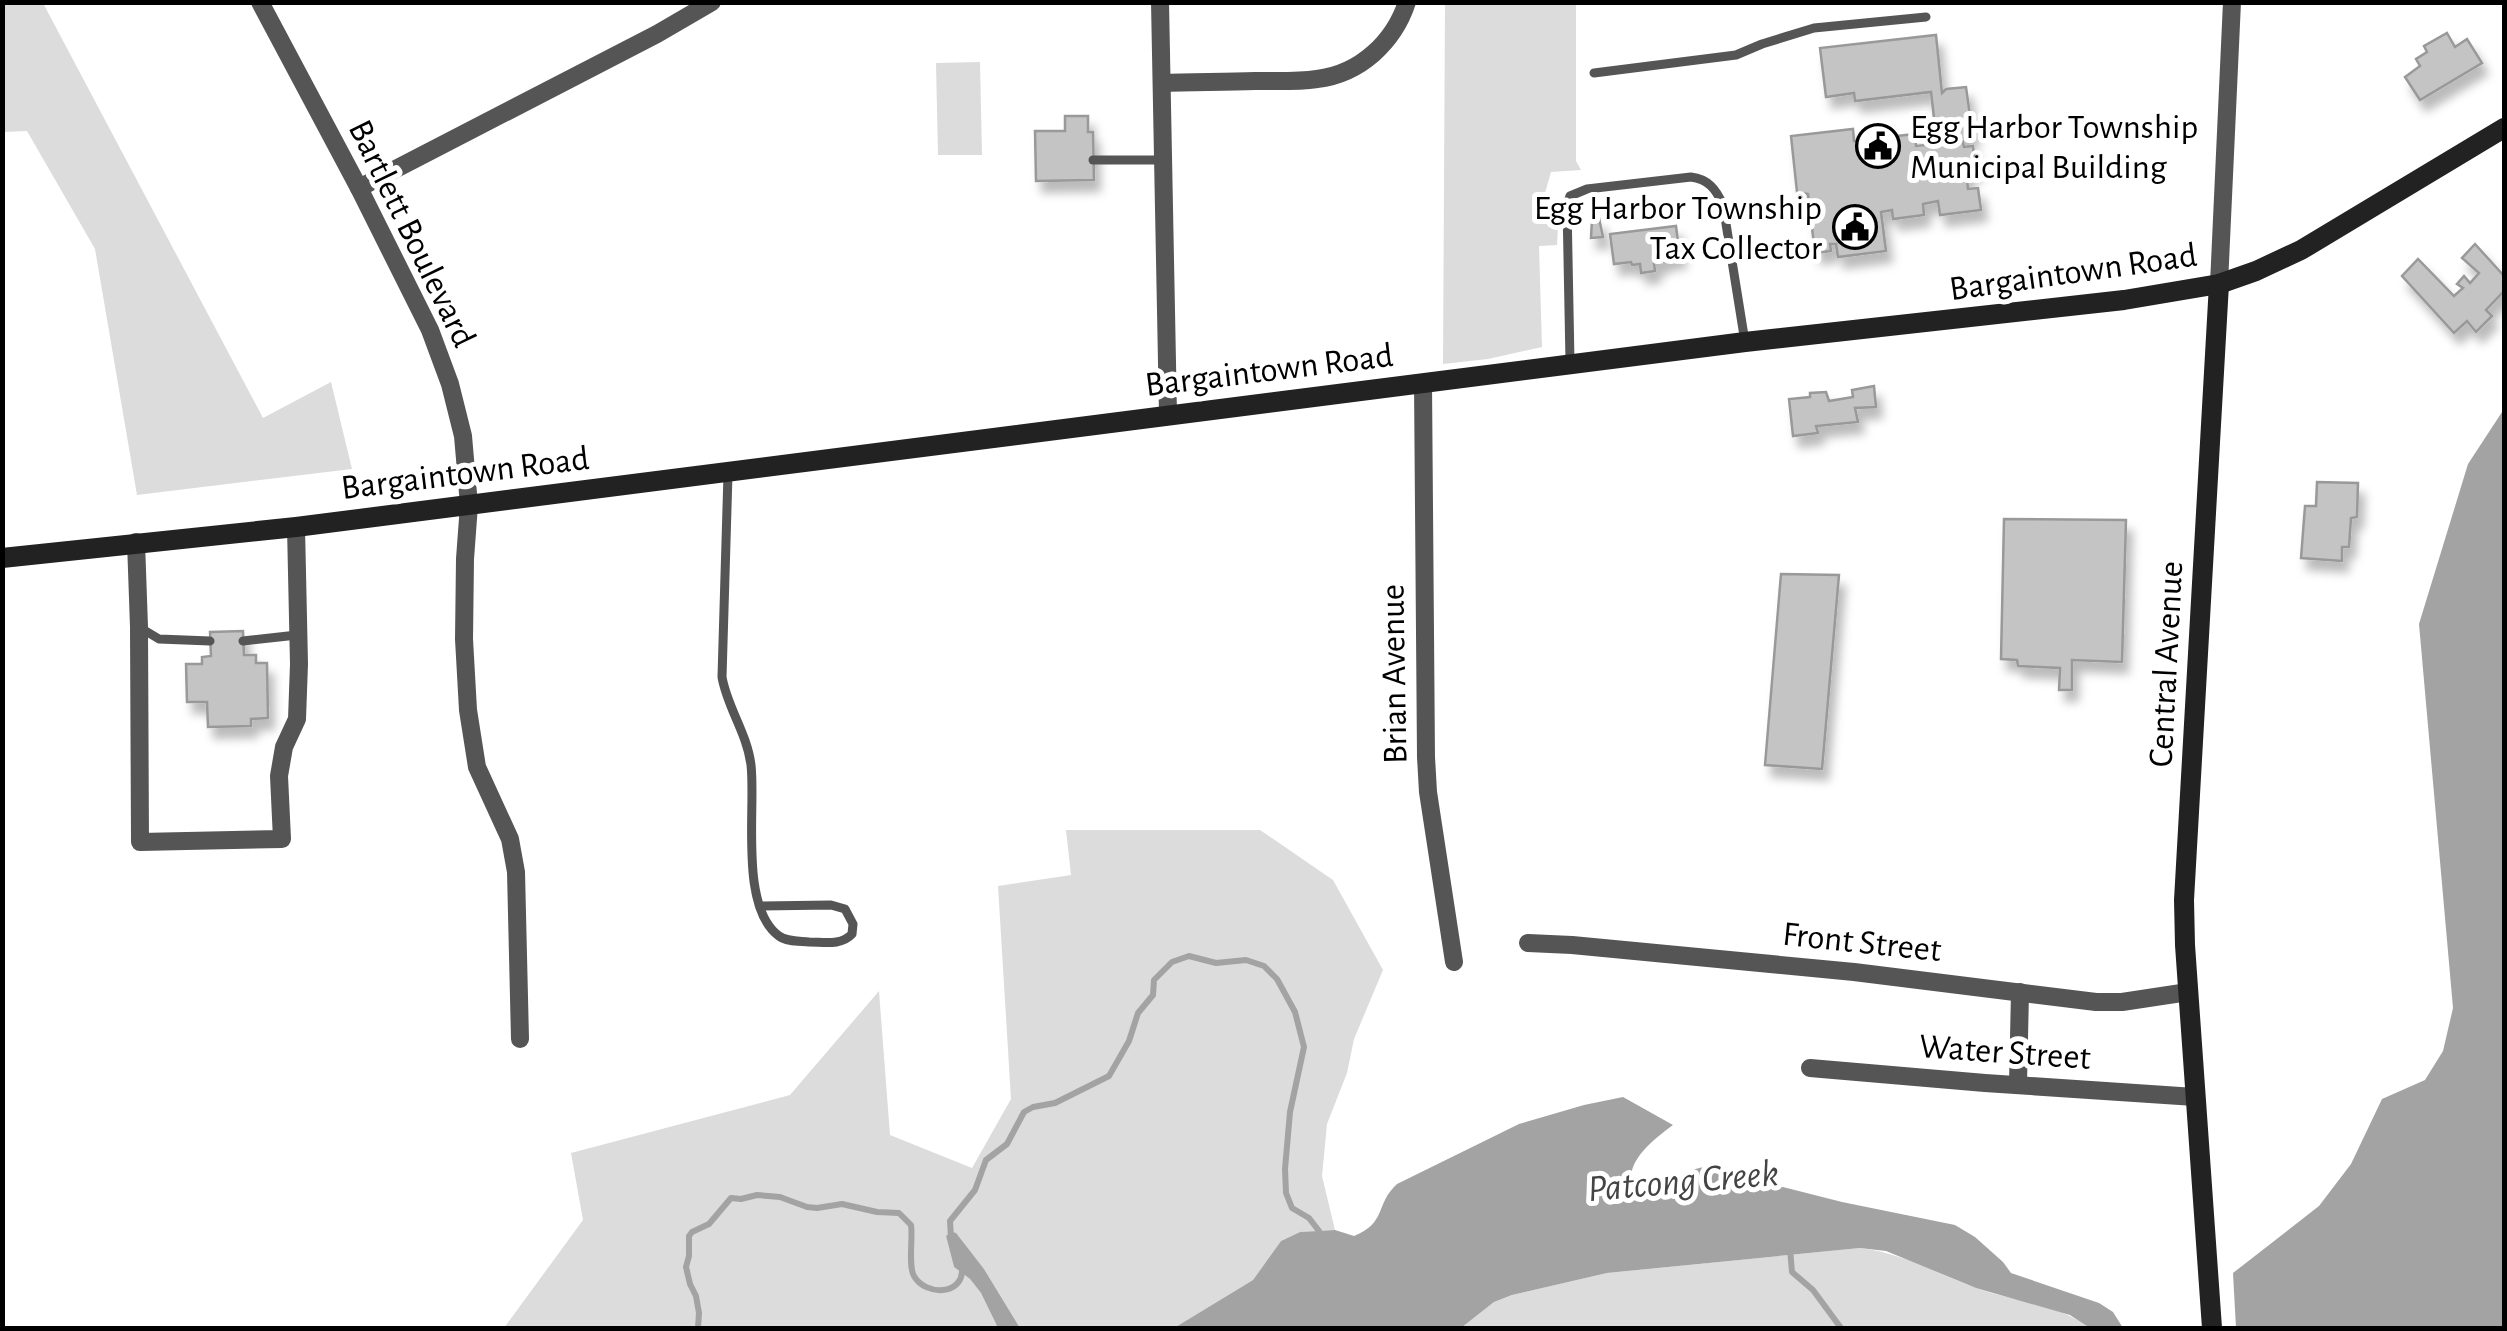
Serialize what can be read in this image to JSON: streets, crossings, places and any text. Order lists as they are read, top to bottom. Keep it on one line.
{"streets":{"main road":["Bargaintown Road","Central Avenue"],"street":["Bartlett Boulevard","Brian Avenue","Front Street","Water Street"]},"crossings":[["Bartlett Boulevard","Bargaintown Road"],["Bargaintown Road","Central Avenue"],["Bargaintown Road","Brian Avenue"],["Central Avenue","Front Street"],["Central Avenue","Water Street"]],"water":["Patcong Creek"],"places":{"public building":["Egg Harbor Township Municipal Building","Egg Harbor Township Tax Collector"]}}
